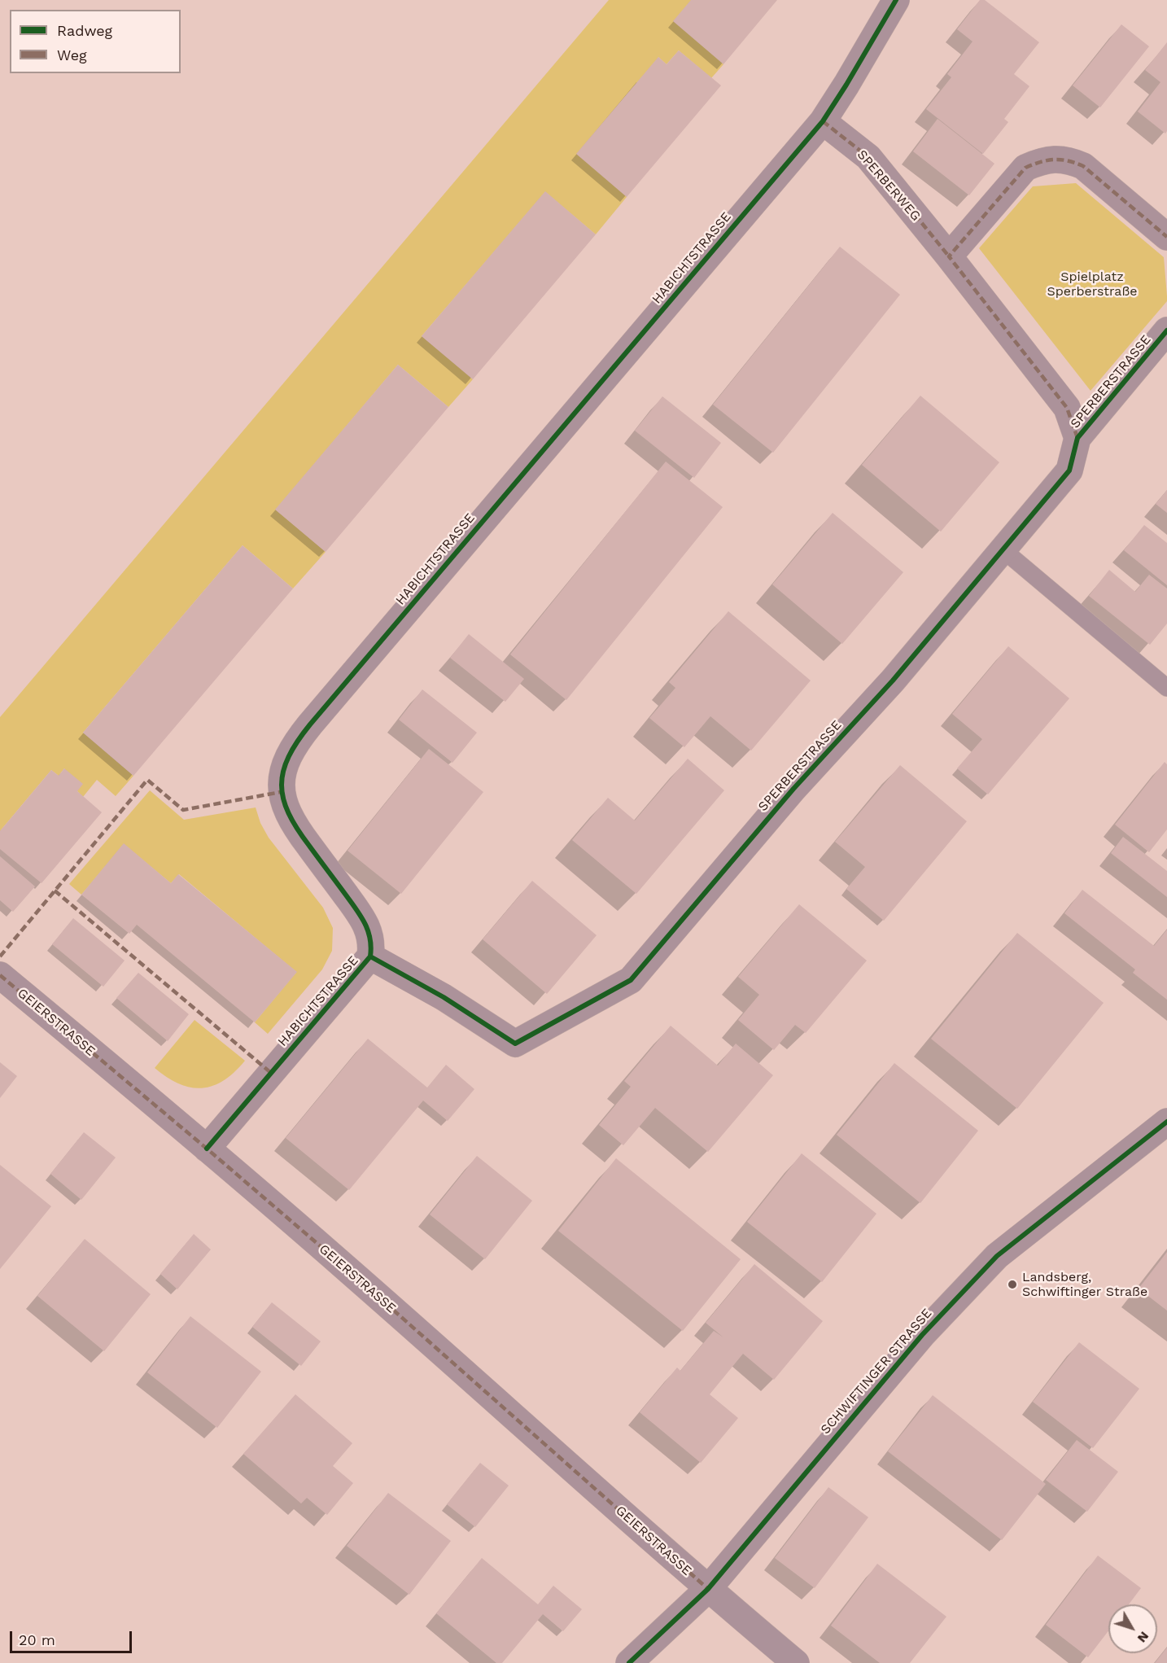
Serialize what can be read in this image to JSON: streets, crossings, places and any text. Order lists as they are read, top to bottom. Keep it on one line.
{"streets":{"street":["SPERBERWEG","HABICHTSTRASSE","SPERBERSTRASSE","GEIERSTRASSE","SCHWIFTINGER STRASSE"]},"crossings":[["SPERBERWEG","HABICHTSTRASSE"],["SPERBERWEG","SPERBERSTRASSE"],["HABICHTSTRASSE","SPERBERSTRASSE"],["HABICHTSTRASSE","GEIERSTRASSE"],["GEIERSTRASSE","SCHWIFTINGER STRASSE"]],"parks":["Spielplatz Sperberstraße"],"places":["Landsberg, Schwiftinger Straße"],"legend":["Radweg","Weg"],"scale_bar":"20 m","north":"bottom right"}
